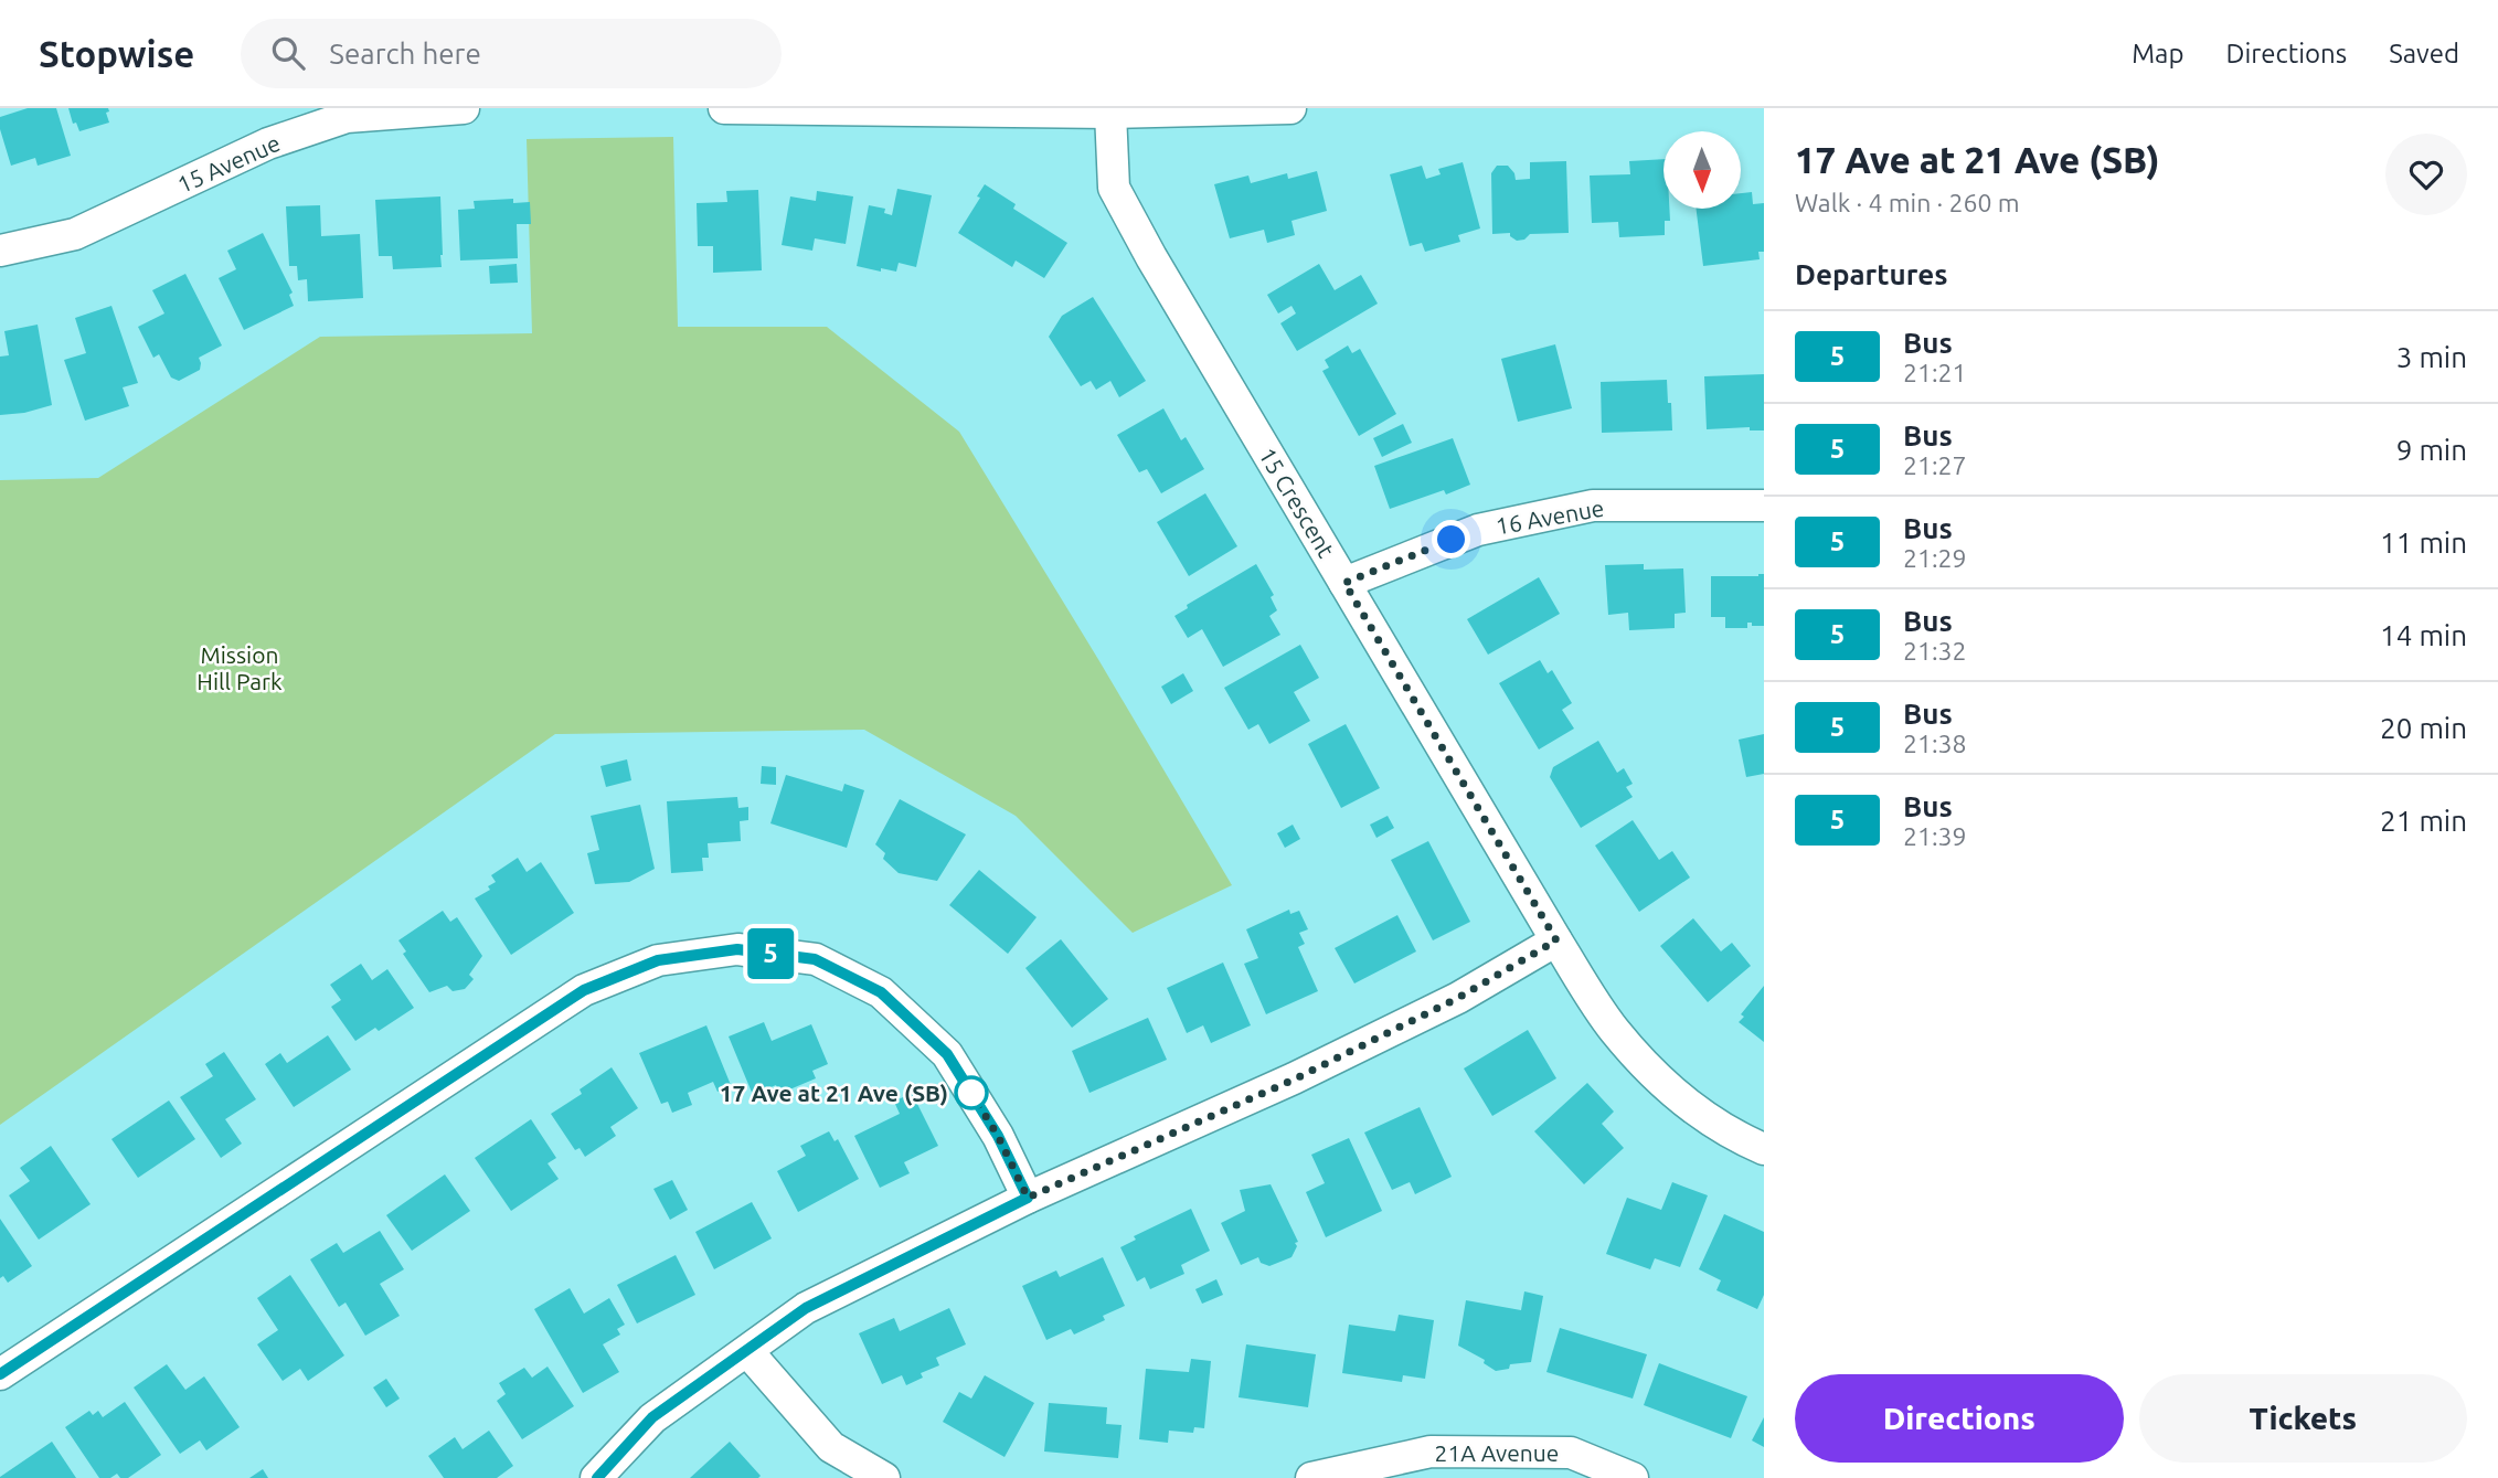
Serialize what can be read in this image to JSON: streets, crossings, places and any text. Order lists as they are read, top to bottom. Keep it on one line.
{"streets":{"street":["15 Avenue","15 Crescent","16 Avenue","21A Avenue"]},"crossings":[["15 Crescent","16 Avenue"]],"parks":["Mission Hill Park"],"places":["17 Ave at 21 Ave (SB)"],"lines":["bus line 5"],"north":"bottom","page":{"header":"Stopwise","search":"Search here","nav":["Map","Directions","Saved"],"on_map":"5","heading":[["17 Ave at 21 Ave (SB)","Walk · 4 min · 260 m"],"Departures"],"list":[{"mark":"5","name":"Bus","note":"21:21","value":"3 min"},{"mark":"5","name":"Bus","note":"21:27","value":"9 min"},{"mark":"5","name":"Bus","note":"21:29","value":"11 min"},{"mark":"5","name":"Bus","note":"21:32","value":"14 min"},{"mark":"5","name":"Bus","note":"21:38","value":"20 min"},{"mark":"5","name":"Bus","note":"21:39","value":"21 min"}],"buttons":["Directions","Tickets"]}}
